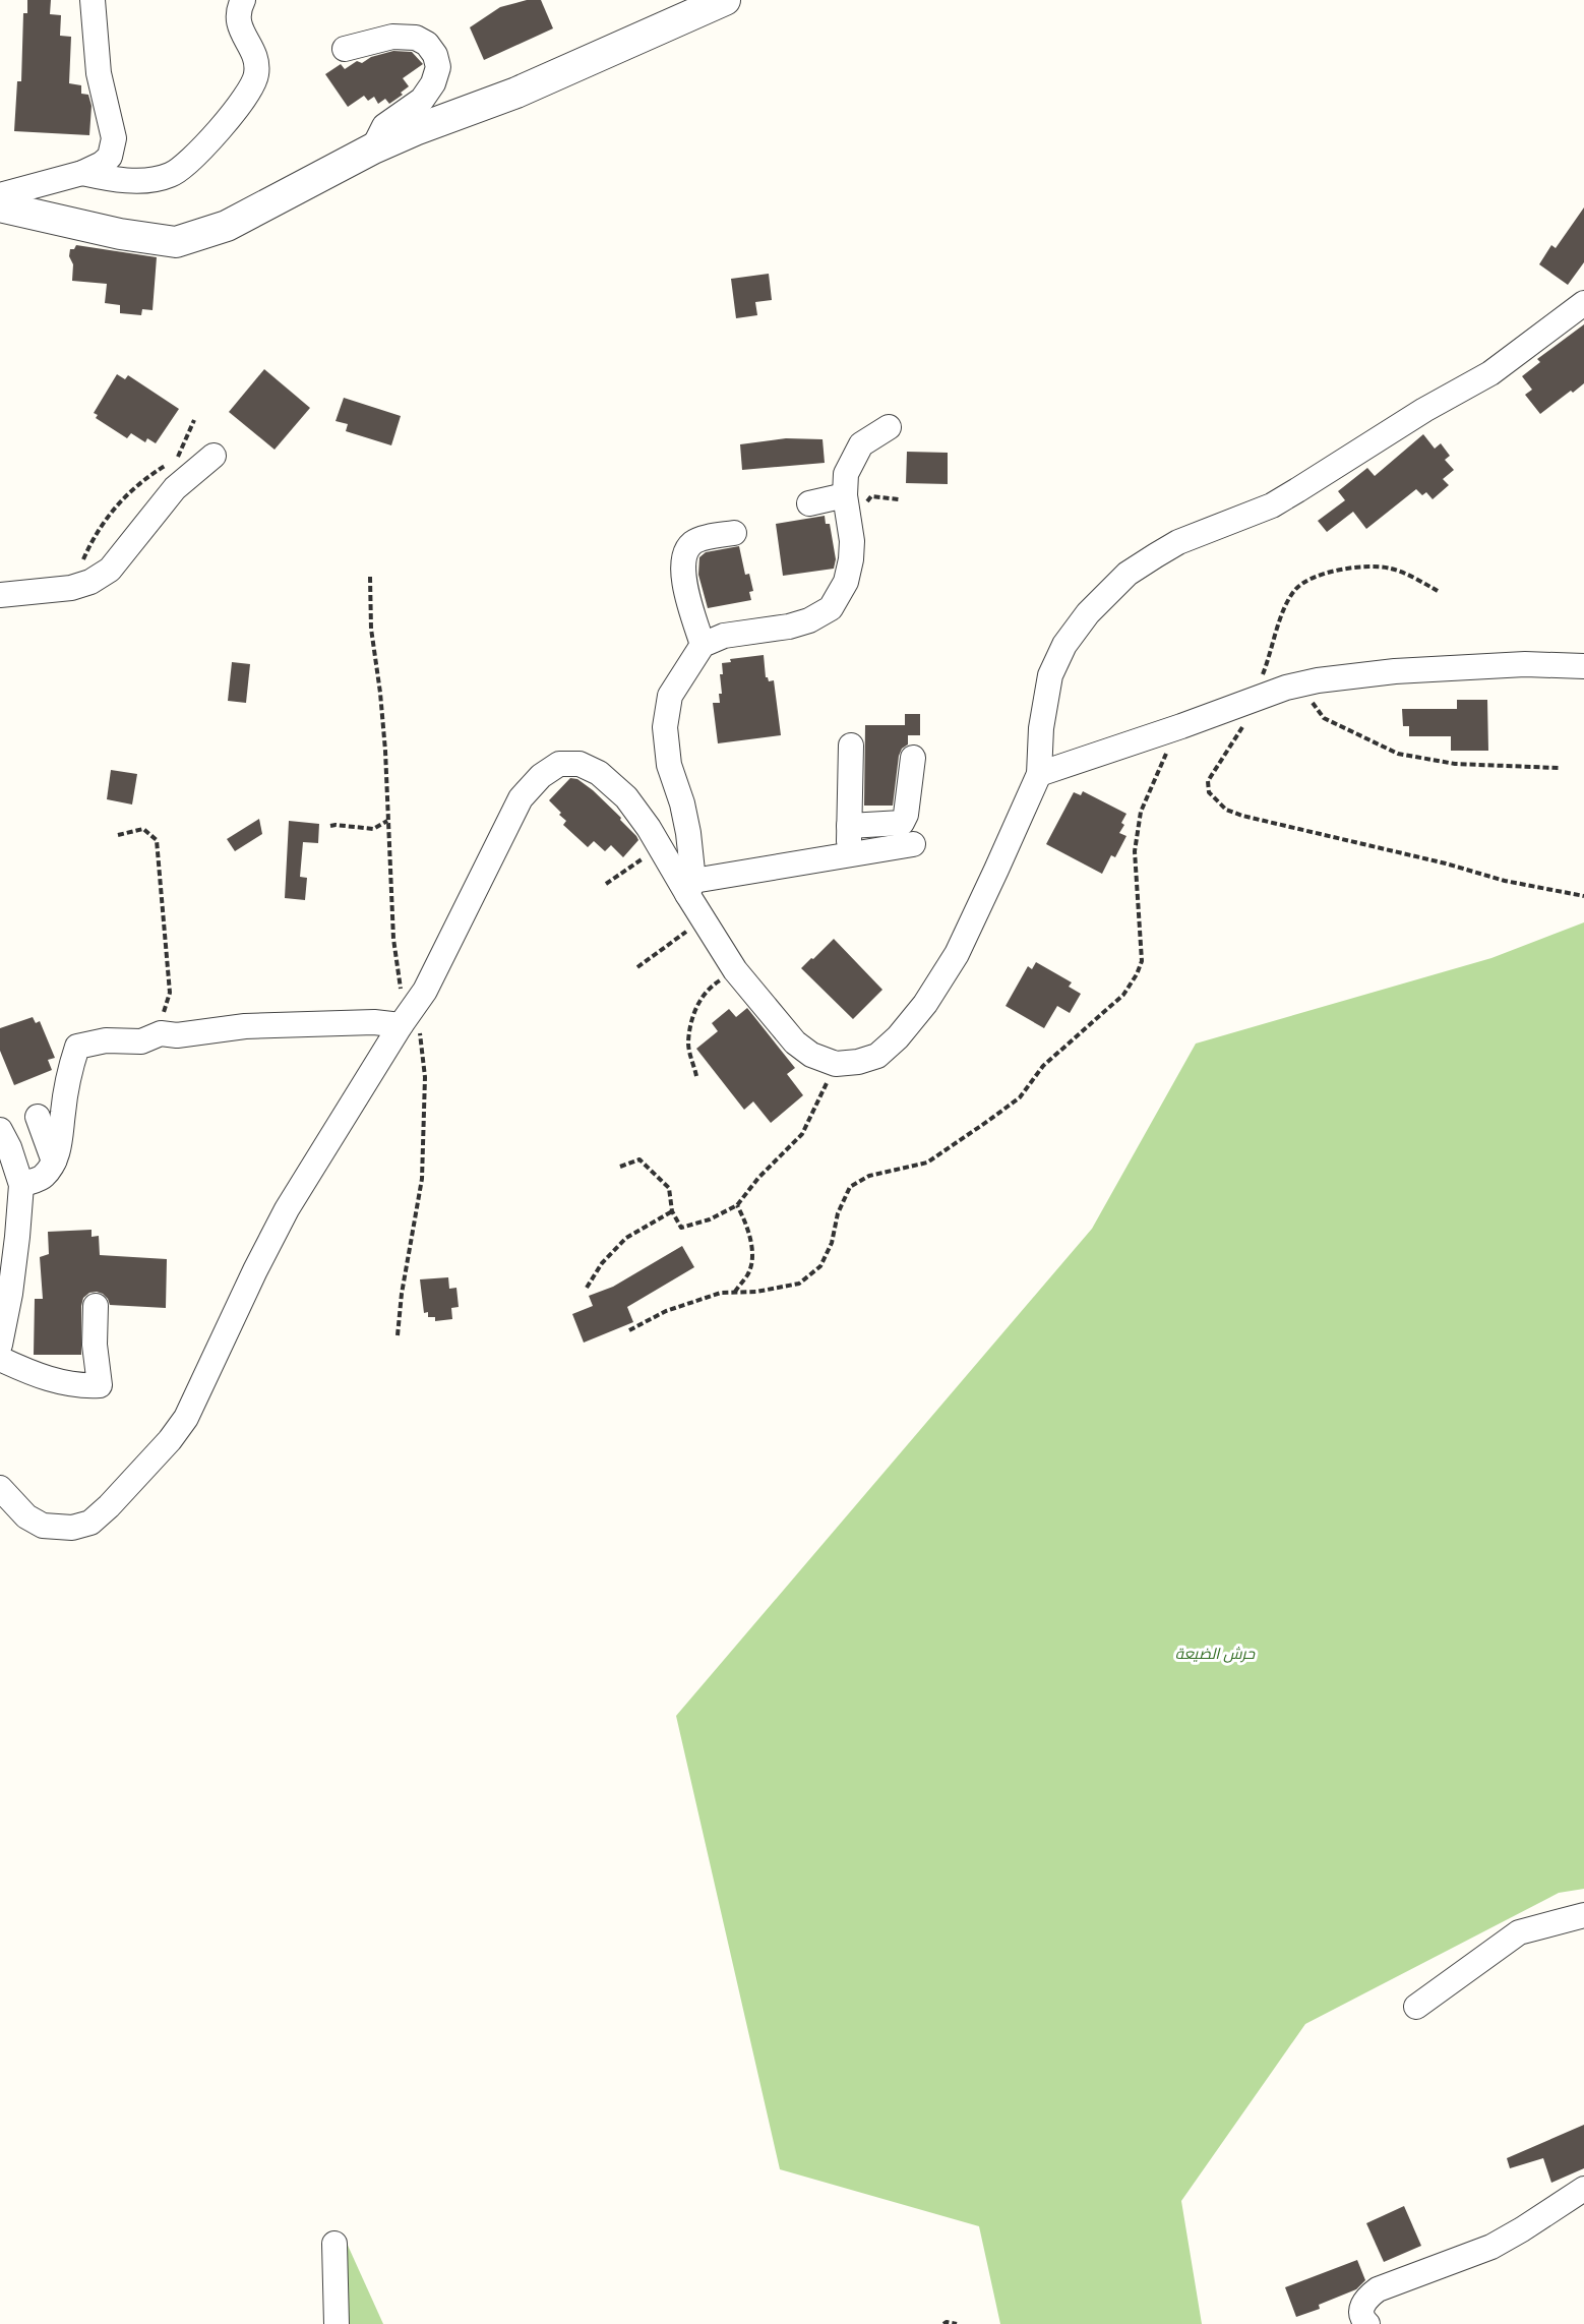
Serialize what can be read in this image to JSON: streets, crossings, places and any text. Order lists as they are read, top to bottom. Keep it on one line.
{"parks":["حرش الضيعة"]}
